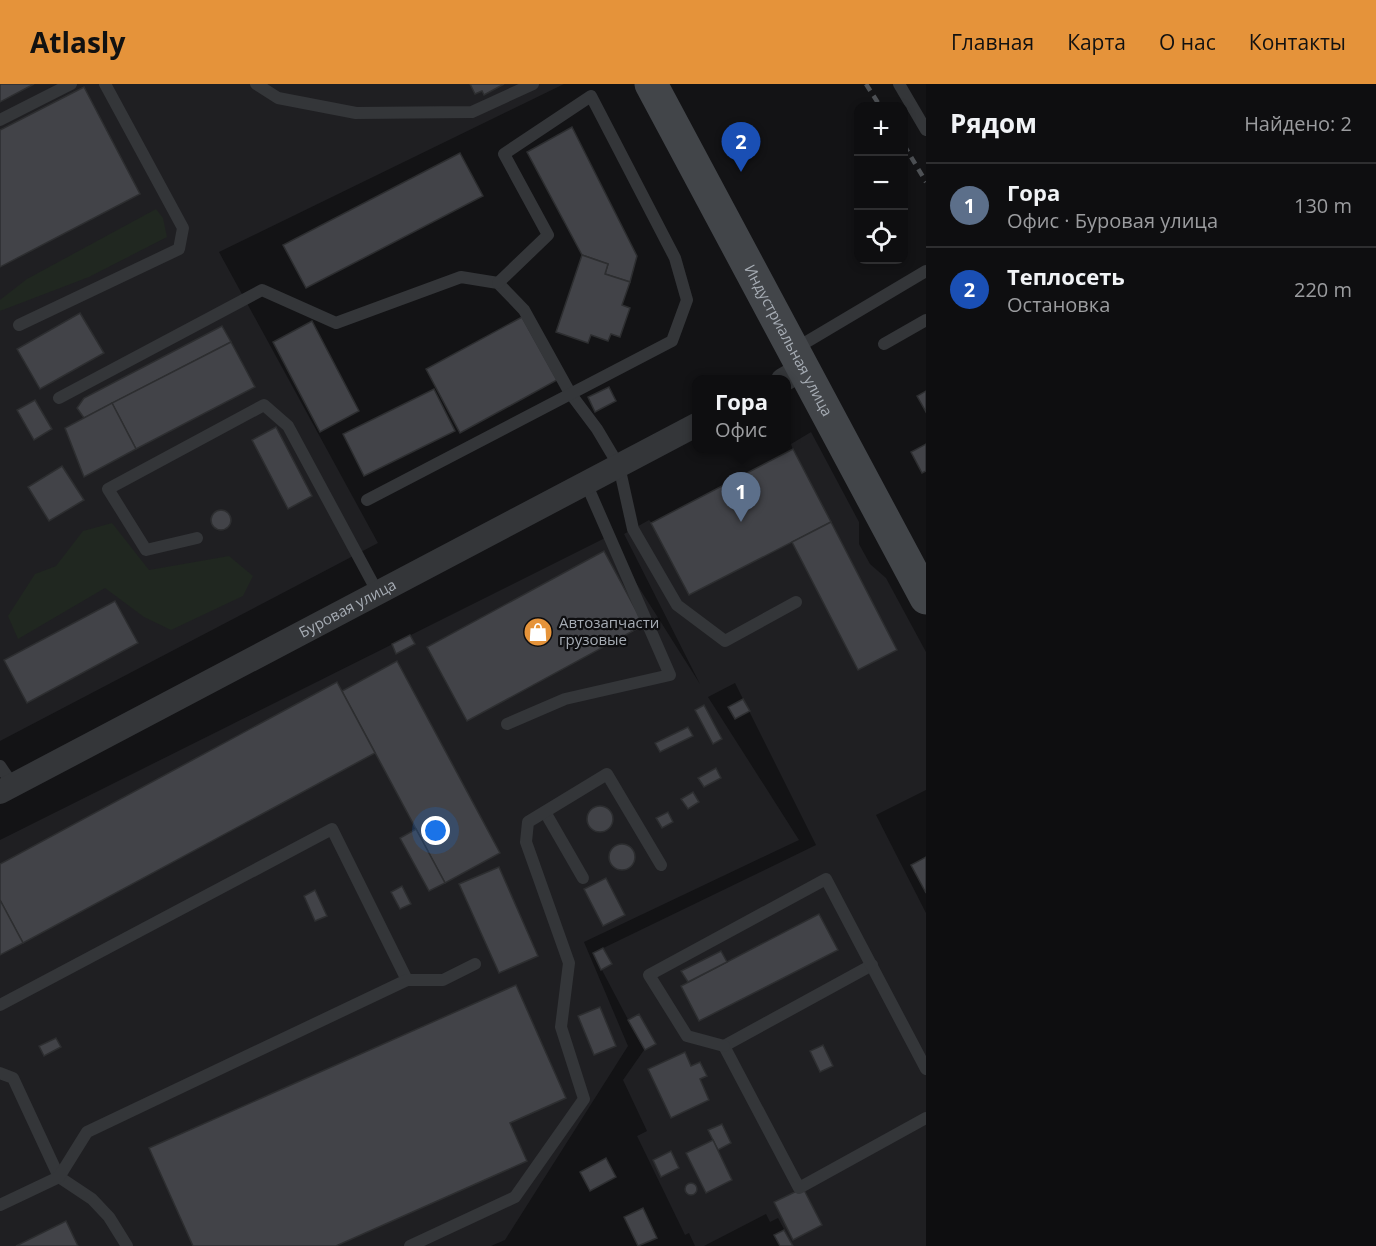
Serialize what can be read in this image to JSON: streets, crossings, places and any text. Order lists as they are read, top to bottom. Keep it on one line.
{"streets":{"main road":["Индустриальная улица"],"street":["Буровая улица"]},"places":{"shop":["Автозапчасти грузовые"]},"page":{"header":"Atlasly","nav":["Главная","Карта","О нас","Контакты"],"heading":["Рядом","Найдено: 2"],"map_buttons":["+","−"],"pins":["2","1"],"list":[{"mark":"1","name":"Гора","note":"Офис · Буровая улица","value":"130 m"},{"mark":"2","name":"Теплосеть","note":"Остановка","value":"220 m"}],"popup":["Гора","Офис"]}}
